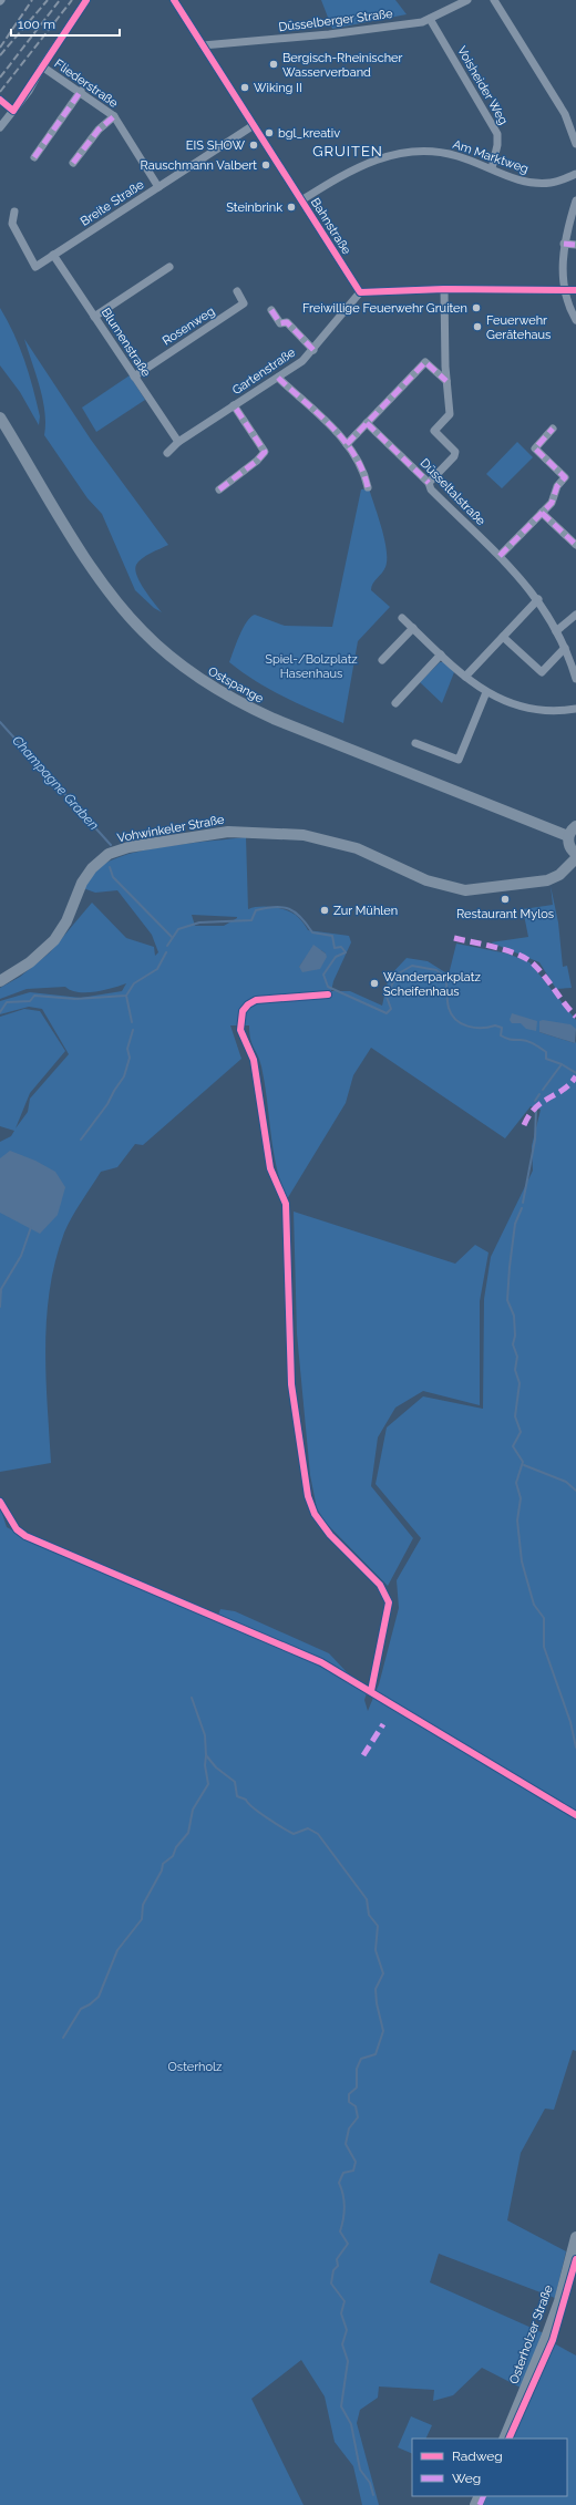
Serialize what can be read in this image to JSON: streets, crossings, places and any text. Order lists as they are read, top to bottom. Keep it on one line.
{"streets":{"main road":["Ostspange","Vohwinkeler Straße","Osterholzer Straße"],"street":["Düsselberger Straße","Fliederstraße","Voisheider Weg","Am Marktweg","Breite Straße","Bahnstraße","Rosenweg","Blumenstraße","Gartenstraße","Düsseltalstraße"]},"crossings":[["Düsselberger Straße","Voisheider Weg"],["Düsselberger Straße","Bahnstraße"],["Fliederstraße","Breite Straße"],["Voisheider Weg","Am Marktweg"],["Am Marktweg","Bahnstraße"],["Breite Straße","Bahnstraße"],["Breite Straße","Blumenstraße"],["Bahnstraße","Gartenstraße"],["Rosenweg","Blumenstraße"],["Blumenstraße","Gartenstraße"]],"districts":["GRUITEN"],"water":["Champagne Graben"],"parks":["Spiel-/Bolzplatz Hasenhaus","Osterholz"],"places":["Bergisch-Rheinischer Wasserverband","Wiking II","bgl_kreativ","EIS SHOW","Rauschmann Valbert","Steinbrink","Freiwillige Feuerwehr Gruiten","Feuerwehr Gerätehaus","Restaurant Mylos","Zur Mühlen","Wanderparkplatz Scheifenhaus"],"legend":["Radweg","Weg"],"scale_bar":"100 m"}
